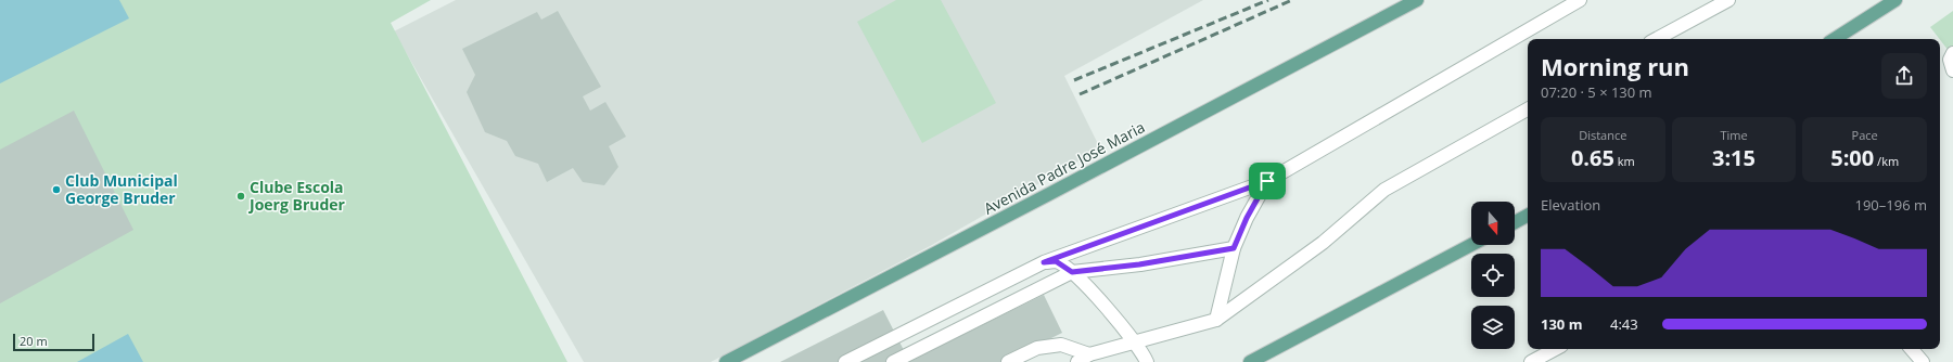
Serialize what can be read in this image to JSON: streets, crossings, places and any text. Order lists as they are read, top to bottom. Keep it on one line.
{"streets":{"main road":["Avenida Padre José Maria"]},"places":["Club Municipal George Bruder","Clube Escola Joerg Bruder"],"scale_bar":"20 m","north":"bottom","page":{"heading":["Morning run","07:20 · 5 × 130 m"],"stats":[["Distance","0.65 km"],["Time","3:15"],["Pace","5:00 /km"]],"chart":["Elevation","190–196 m"],"list":[{"name":"130 m","note":"4:43"}],"scale":"20 m"}}
